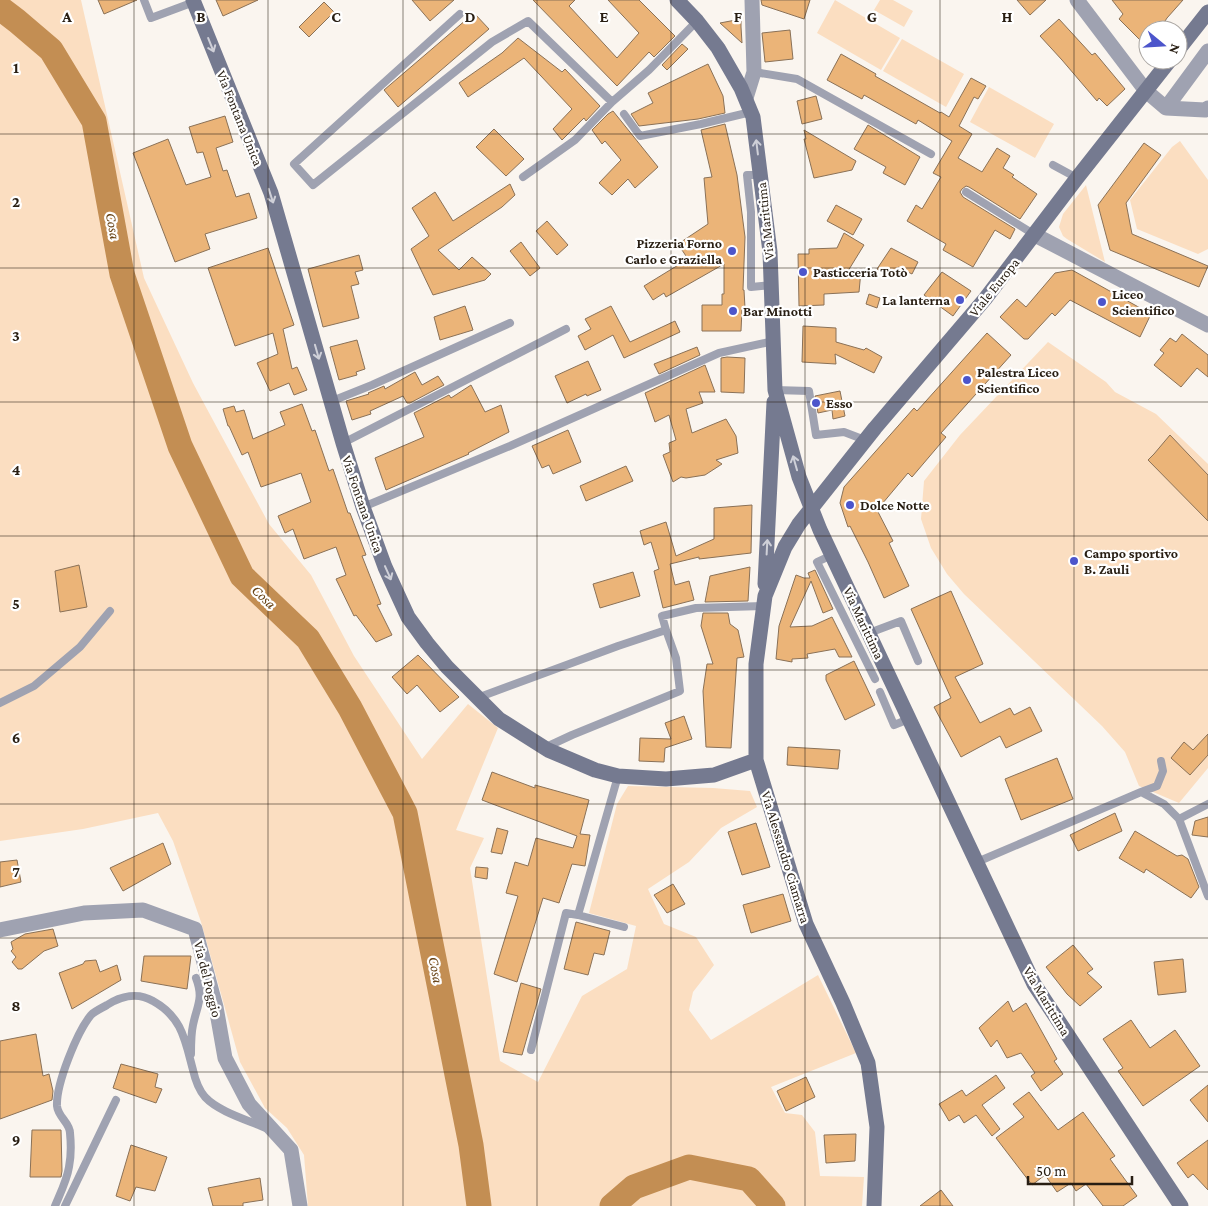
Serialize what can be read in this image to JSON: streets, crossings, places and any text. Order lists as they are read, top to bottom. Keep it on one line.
{"streets":{"main road":["Via Fontana Unica","Via Marittima","Viale Europa","Via Alessandro Ciamarra"],"street":["Via del Poggio"]},"crossings":[["Via Fontana Unica","Via Alessandro Ciamarra"],["Via Marittima","Viale Europa"],["Via Marittima","Via Alessandro Ciamarra"],["Viale Europa","Via Alessandro Ciamarra"]],"one_way":["Via Fontana Unica"],"water":["Cosa"],"places":["Pizzeria Forno Carlo e Graziella","Pasticceria Totò","La lanterna","Liceo Scientifico","Bar Minotti","Palestra Liceo Scientifico","Esso","Dolce Notte","Campo sportivo B. Zauli"],"scale_bar":"50 m","north":"right","grid":{"columns":["A","B","C","D","E","F","G","H"],"rows":["1","2","3","4","5","6","7","8","9"]}}
